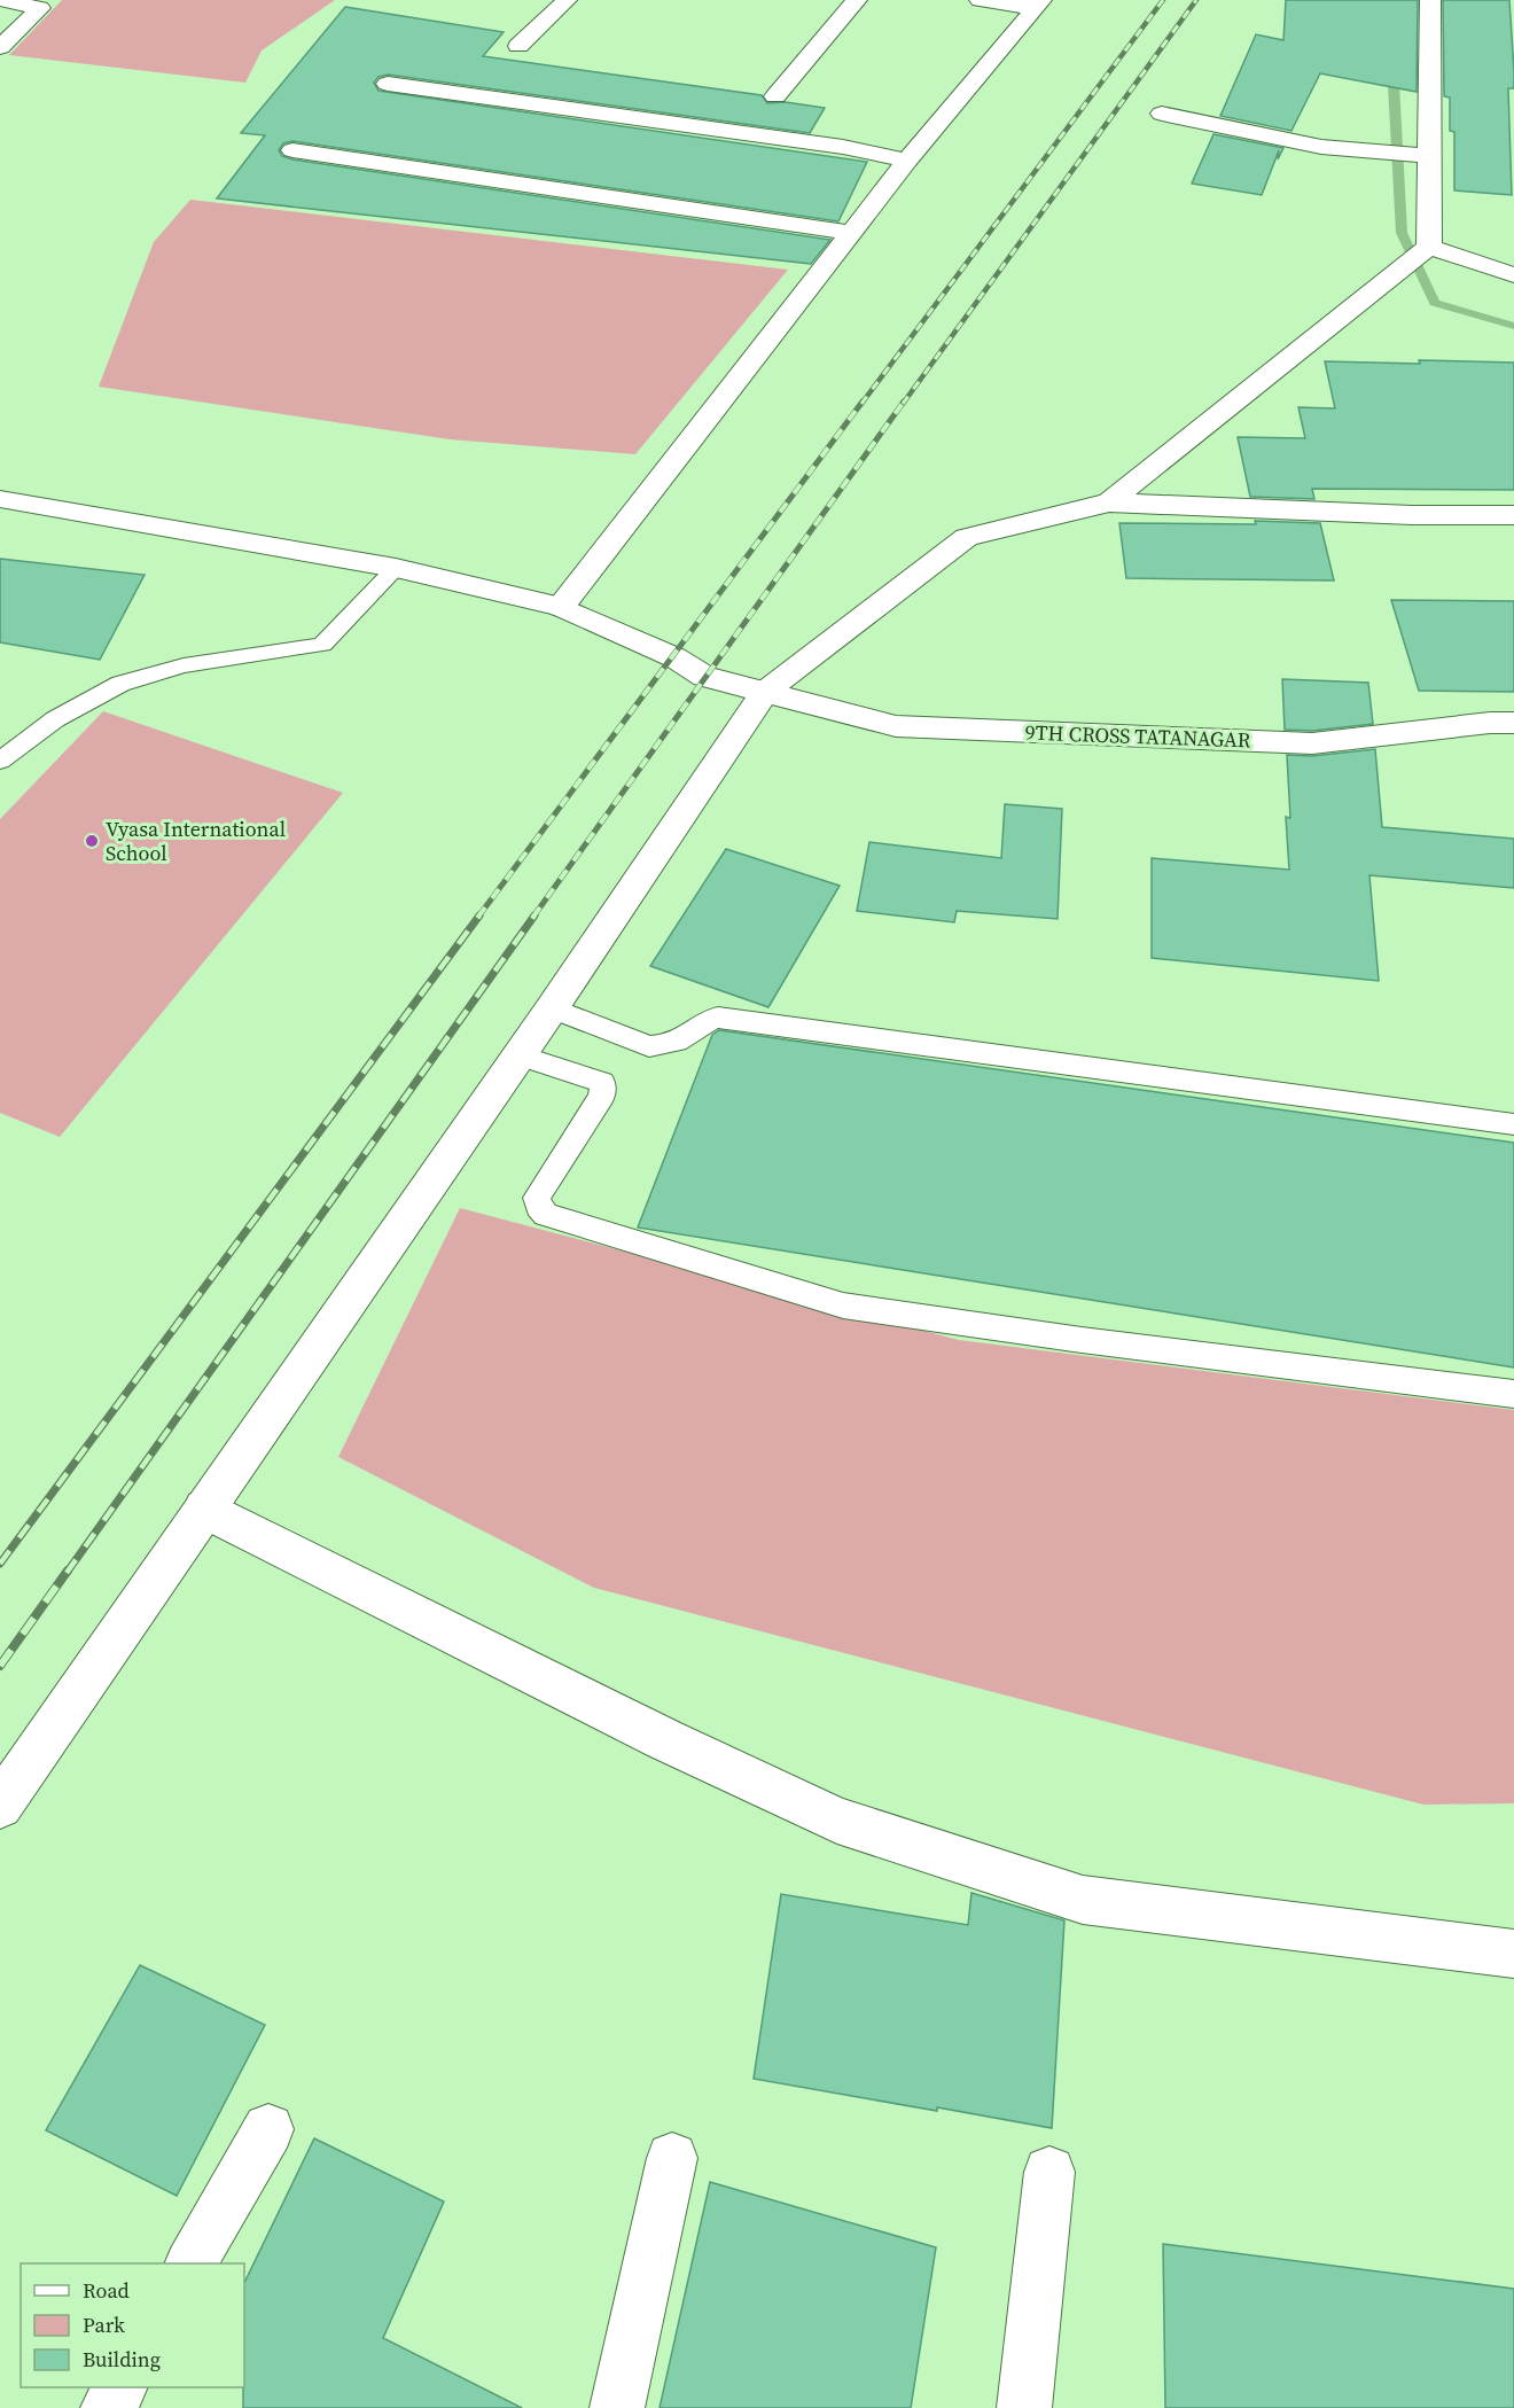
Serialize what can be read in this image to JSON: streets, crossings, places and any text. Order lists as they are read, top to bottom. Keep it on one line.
{"streets":{"street":["9TH CROSS TATANAGAR"]},"places":["Vyasa International School"],"legend":["Road","Park","Building"]}
